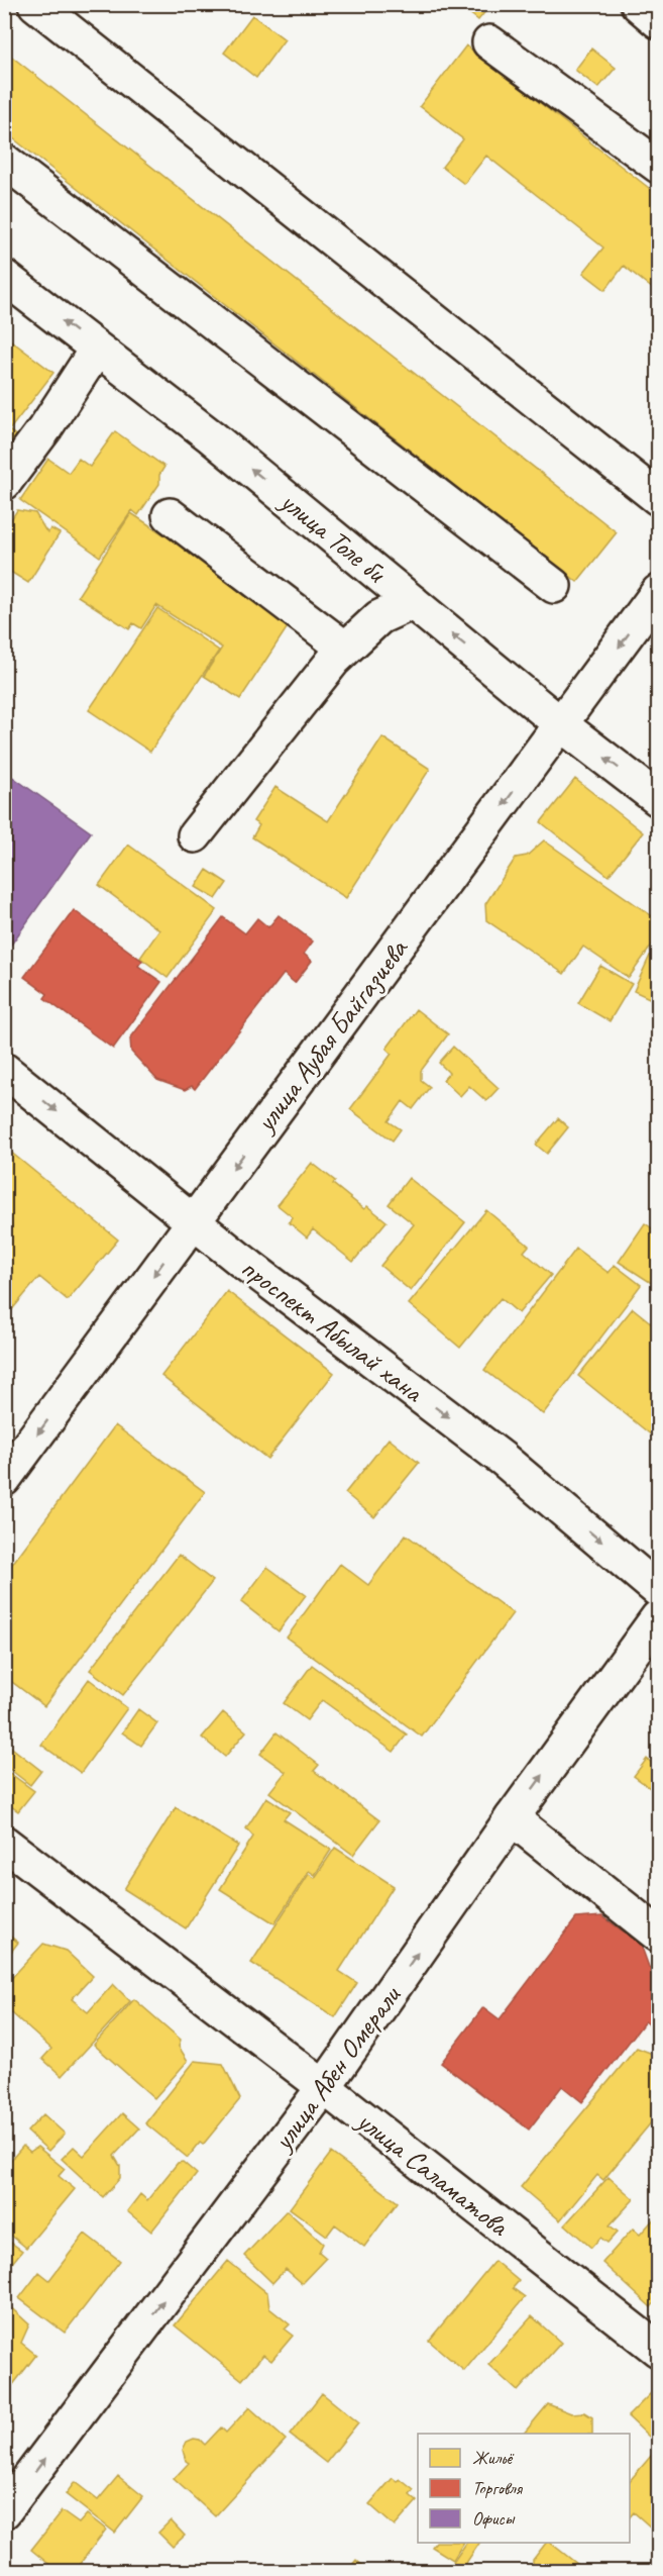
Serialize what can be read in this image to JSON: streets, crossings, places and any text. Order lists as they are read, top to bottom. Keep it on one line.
{"streets":{"main road":["улица Толе би","улица Аубая Байгазиева","проспект Абылай хана","улица Абен Омерали","улица Саламатова"]},"crossings":[["улица Толе би","улица Аубая Байгазиева"],["улица Аубая Байгазиева","проспект Абылай хана"],["улица Абен Омерали","улица Саламатова"]],"one_way":["улица Аубая Байгазиева","проспект Абылай хана","улица Абен Омерали"],"legend":["Жильё","Торговля","Офисы"]}
